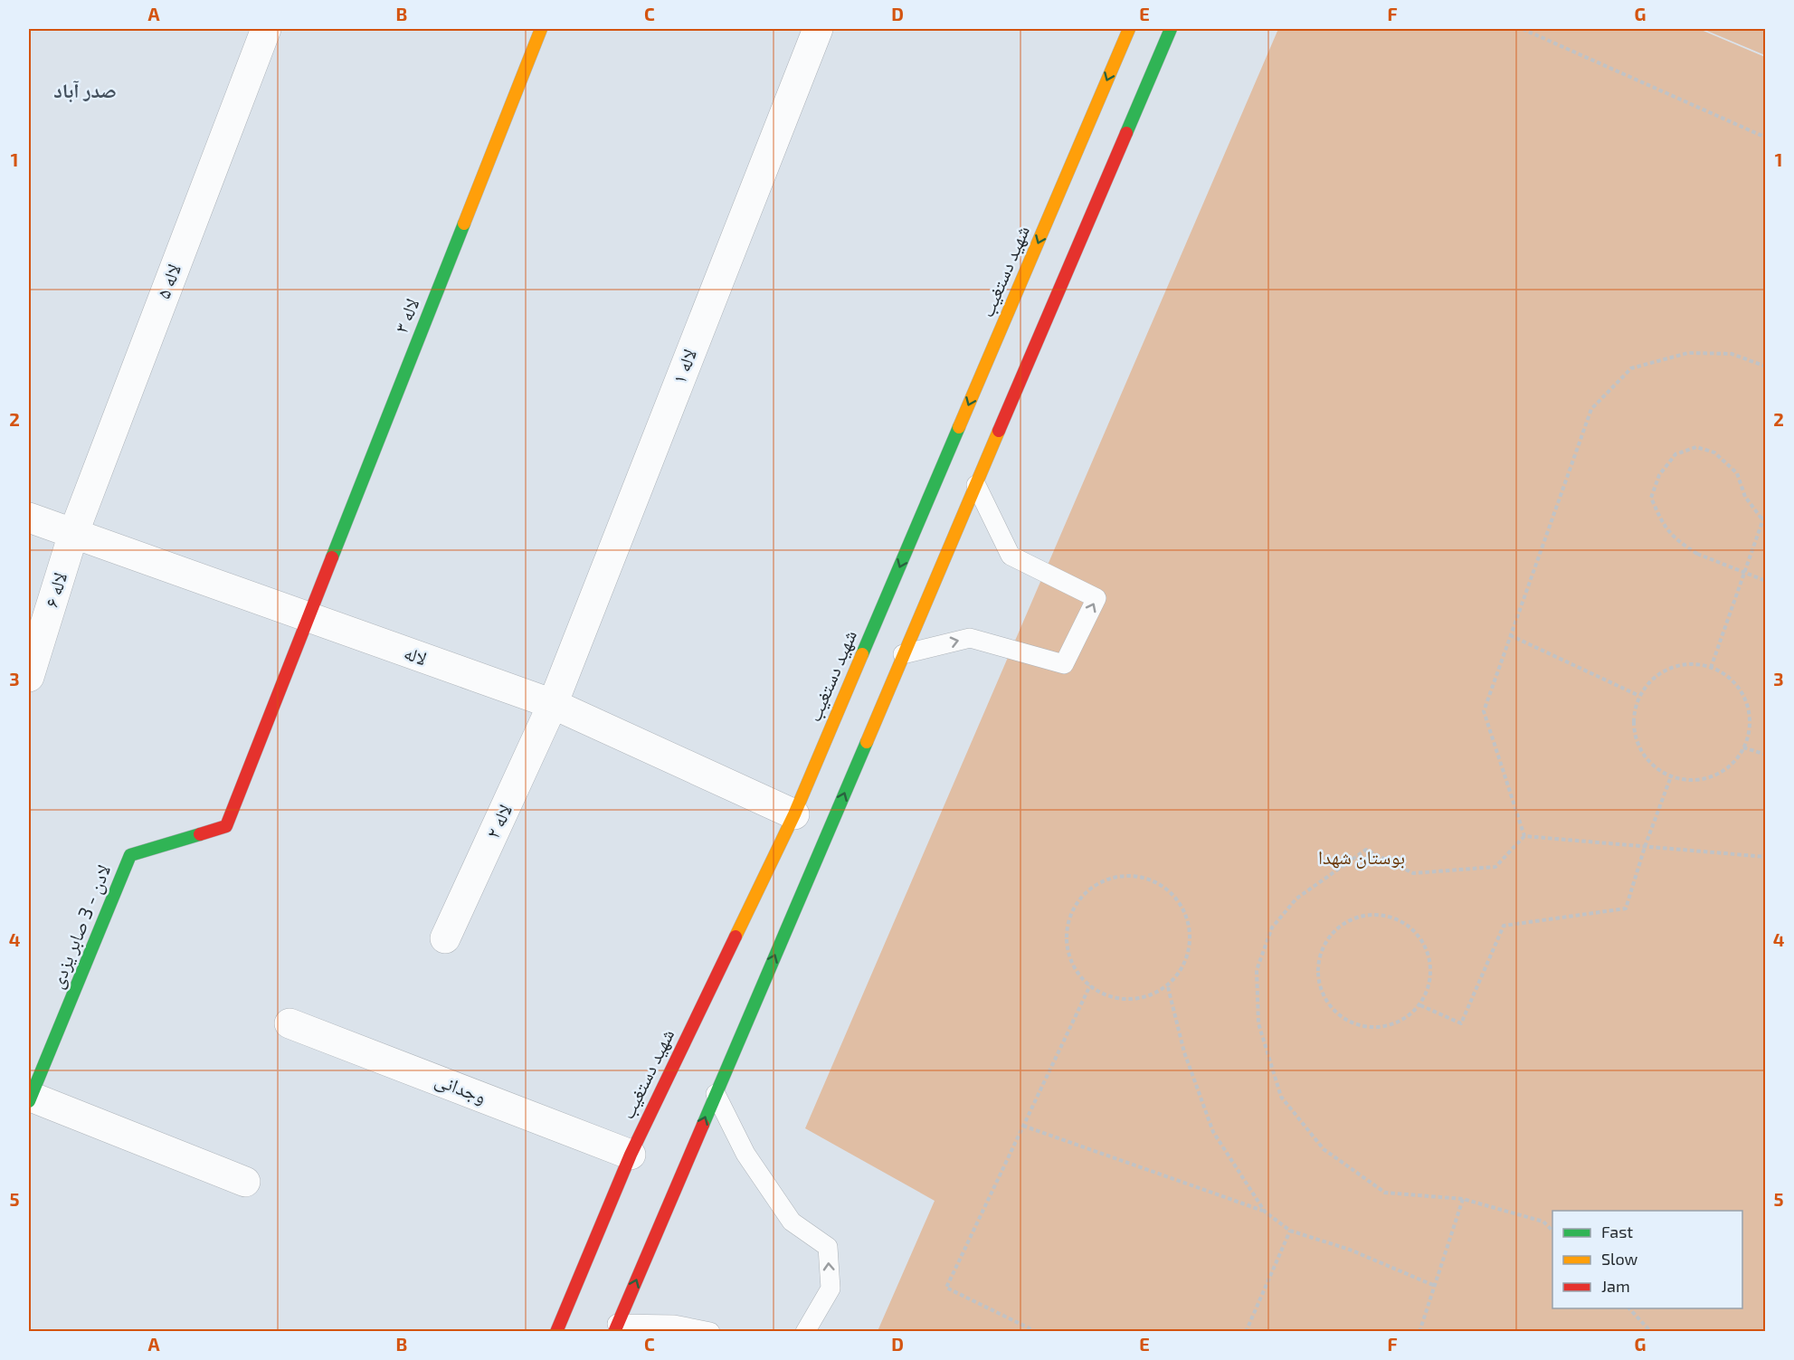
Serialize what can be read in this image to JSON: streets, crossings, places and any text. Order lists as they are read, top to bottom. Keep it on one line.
{"streets":{"main road":["شهید دستغیب","لاله ۳","لادن - 3 صابر یزدی"],"street":["لاله ۵","لاله ۱","لاله ۶","لاله","لاله ۲","وجدانی"]},"crossings":[["شهید دستغیب","لاله"],["شهید دستغیب","وجدانی"],["لاله ۵","لاله ۶"],["لاله ۵","لاله"],["لاله ۳","لاله"],["لاله ۳","لادن - 3 صابر یزدی"],["لاله ۱","لاله"],["لاله ۱","لاله ۲"],["لاله ۶","لاله"],["لاله","لاله ۲"],["لاله","لادن - 3 صابر یزدی"]],"districts":["صدر آباد"],"parks":["بوستان شهدا"],"legend":["Fast","Slow","Jam"],"grid":{"columns":["A","B","C","D","E","F","G"],"rows":["1","2","3","4","5"]}}
